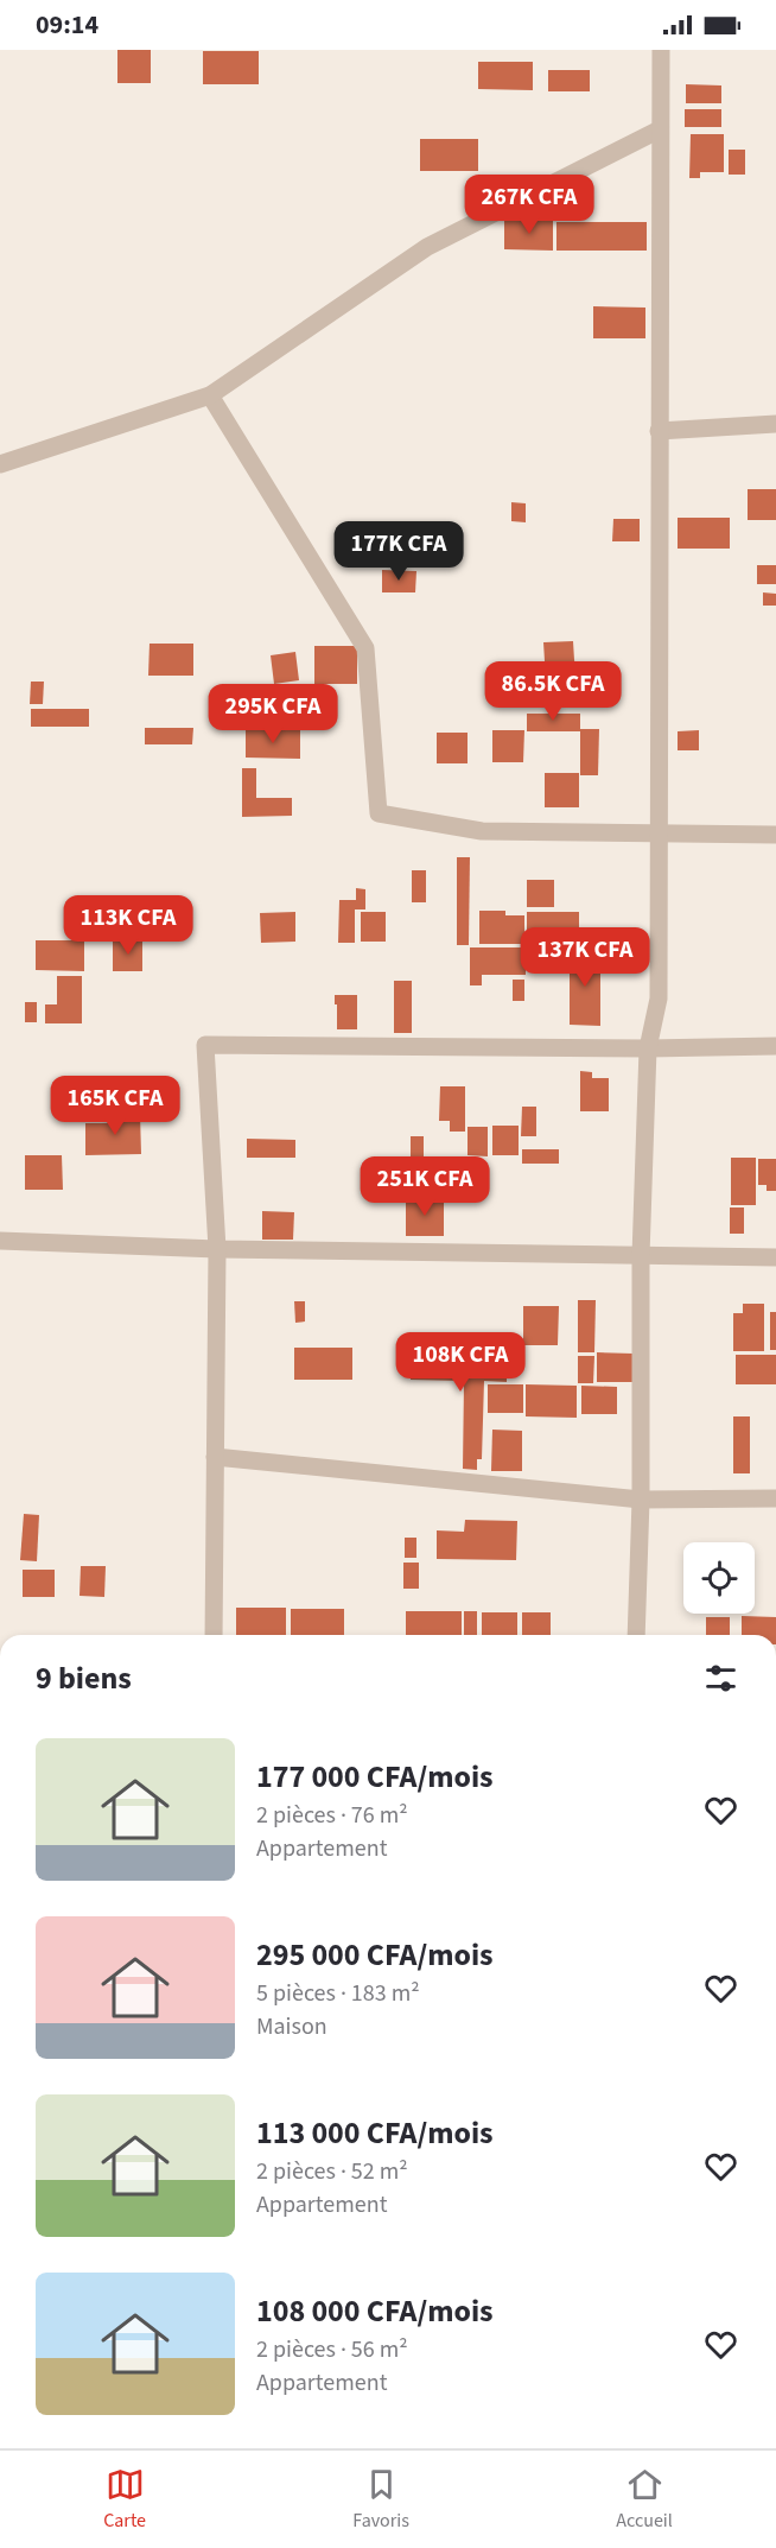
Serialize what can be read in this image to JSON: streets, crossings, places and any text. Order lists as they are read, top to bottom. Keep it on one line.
{"page":{"status":"09:14","price":["267K CFA","177K CFA","86.5K CFA","295K CFA","113K CFA","137K CFA","165K CFA","251K CFA","108K CFA"],"heading":"9 biens","list":[{"name":"177 000 CFA/mois","note":"2 pièces · 76 m² · Appartement"},{"name":"295 000 CFA/mois","note":"5 pièces · 183 m² · Maison"},{"name":"113 000 CFA/mois","note":"2 pièces · 52 m² · Appartement"},{"name":"108 000 CFA/mois","note":"2 pièces · 56 m² · Appartement"}],"tabs":["Carte","Favoris","Accueil"]}}
